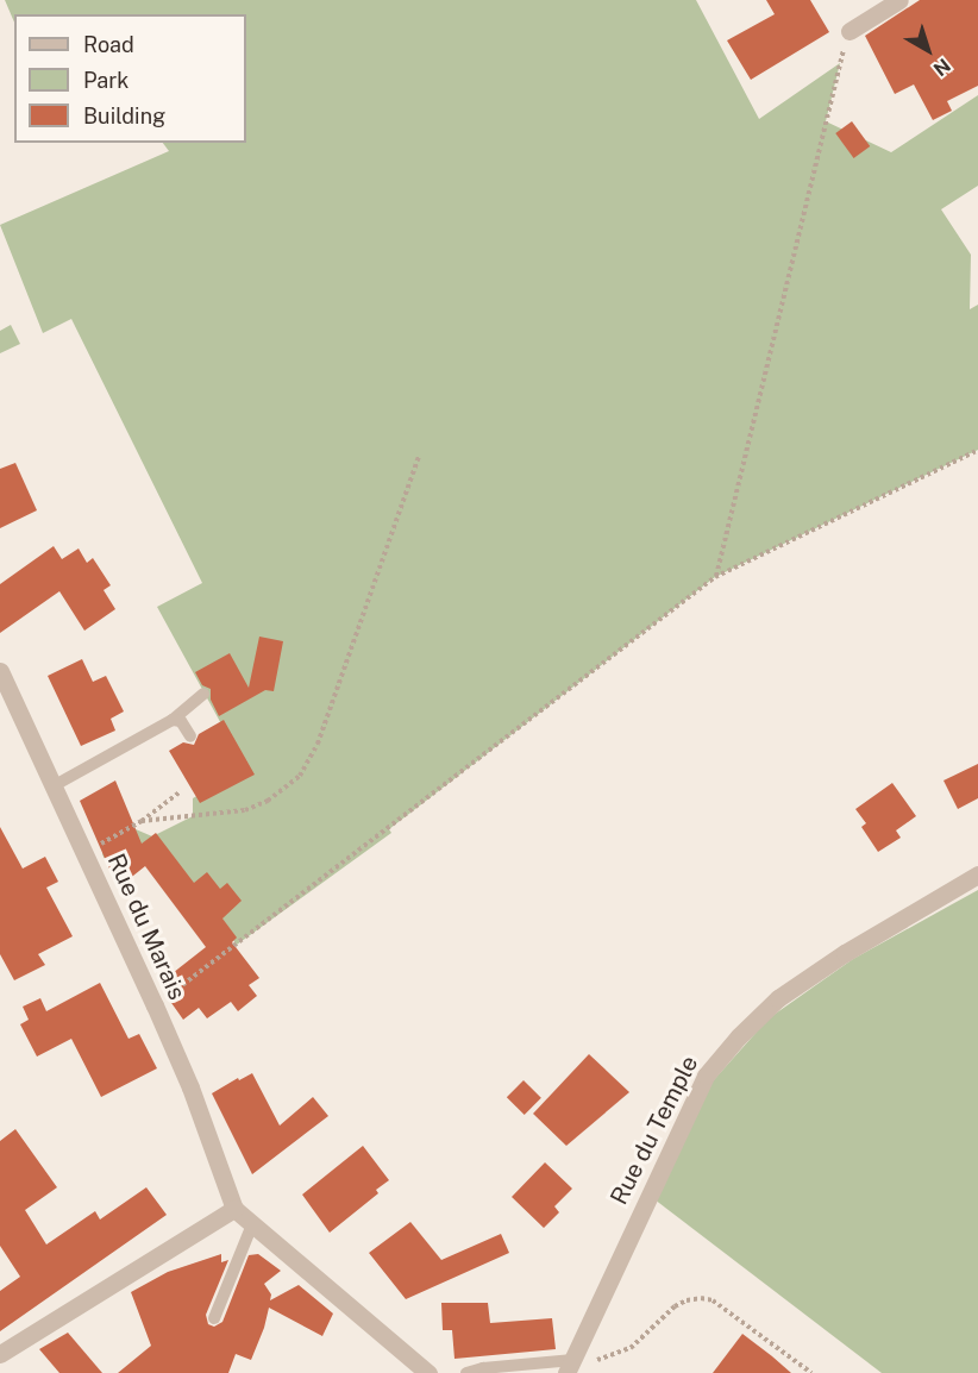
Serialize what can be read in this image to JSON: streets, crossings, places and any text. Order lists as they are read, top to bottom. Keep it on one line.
{"streets":{"street":["Rue du Marais","Rue du Temple"]},"legend":["Road","Park","Building"],"north":"bottom right"}
